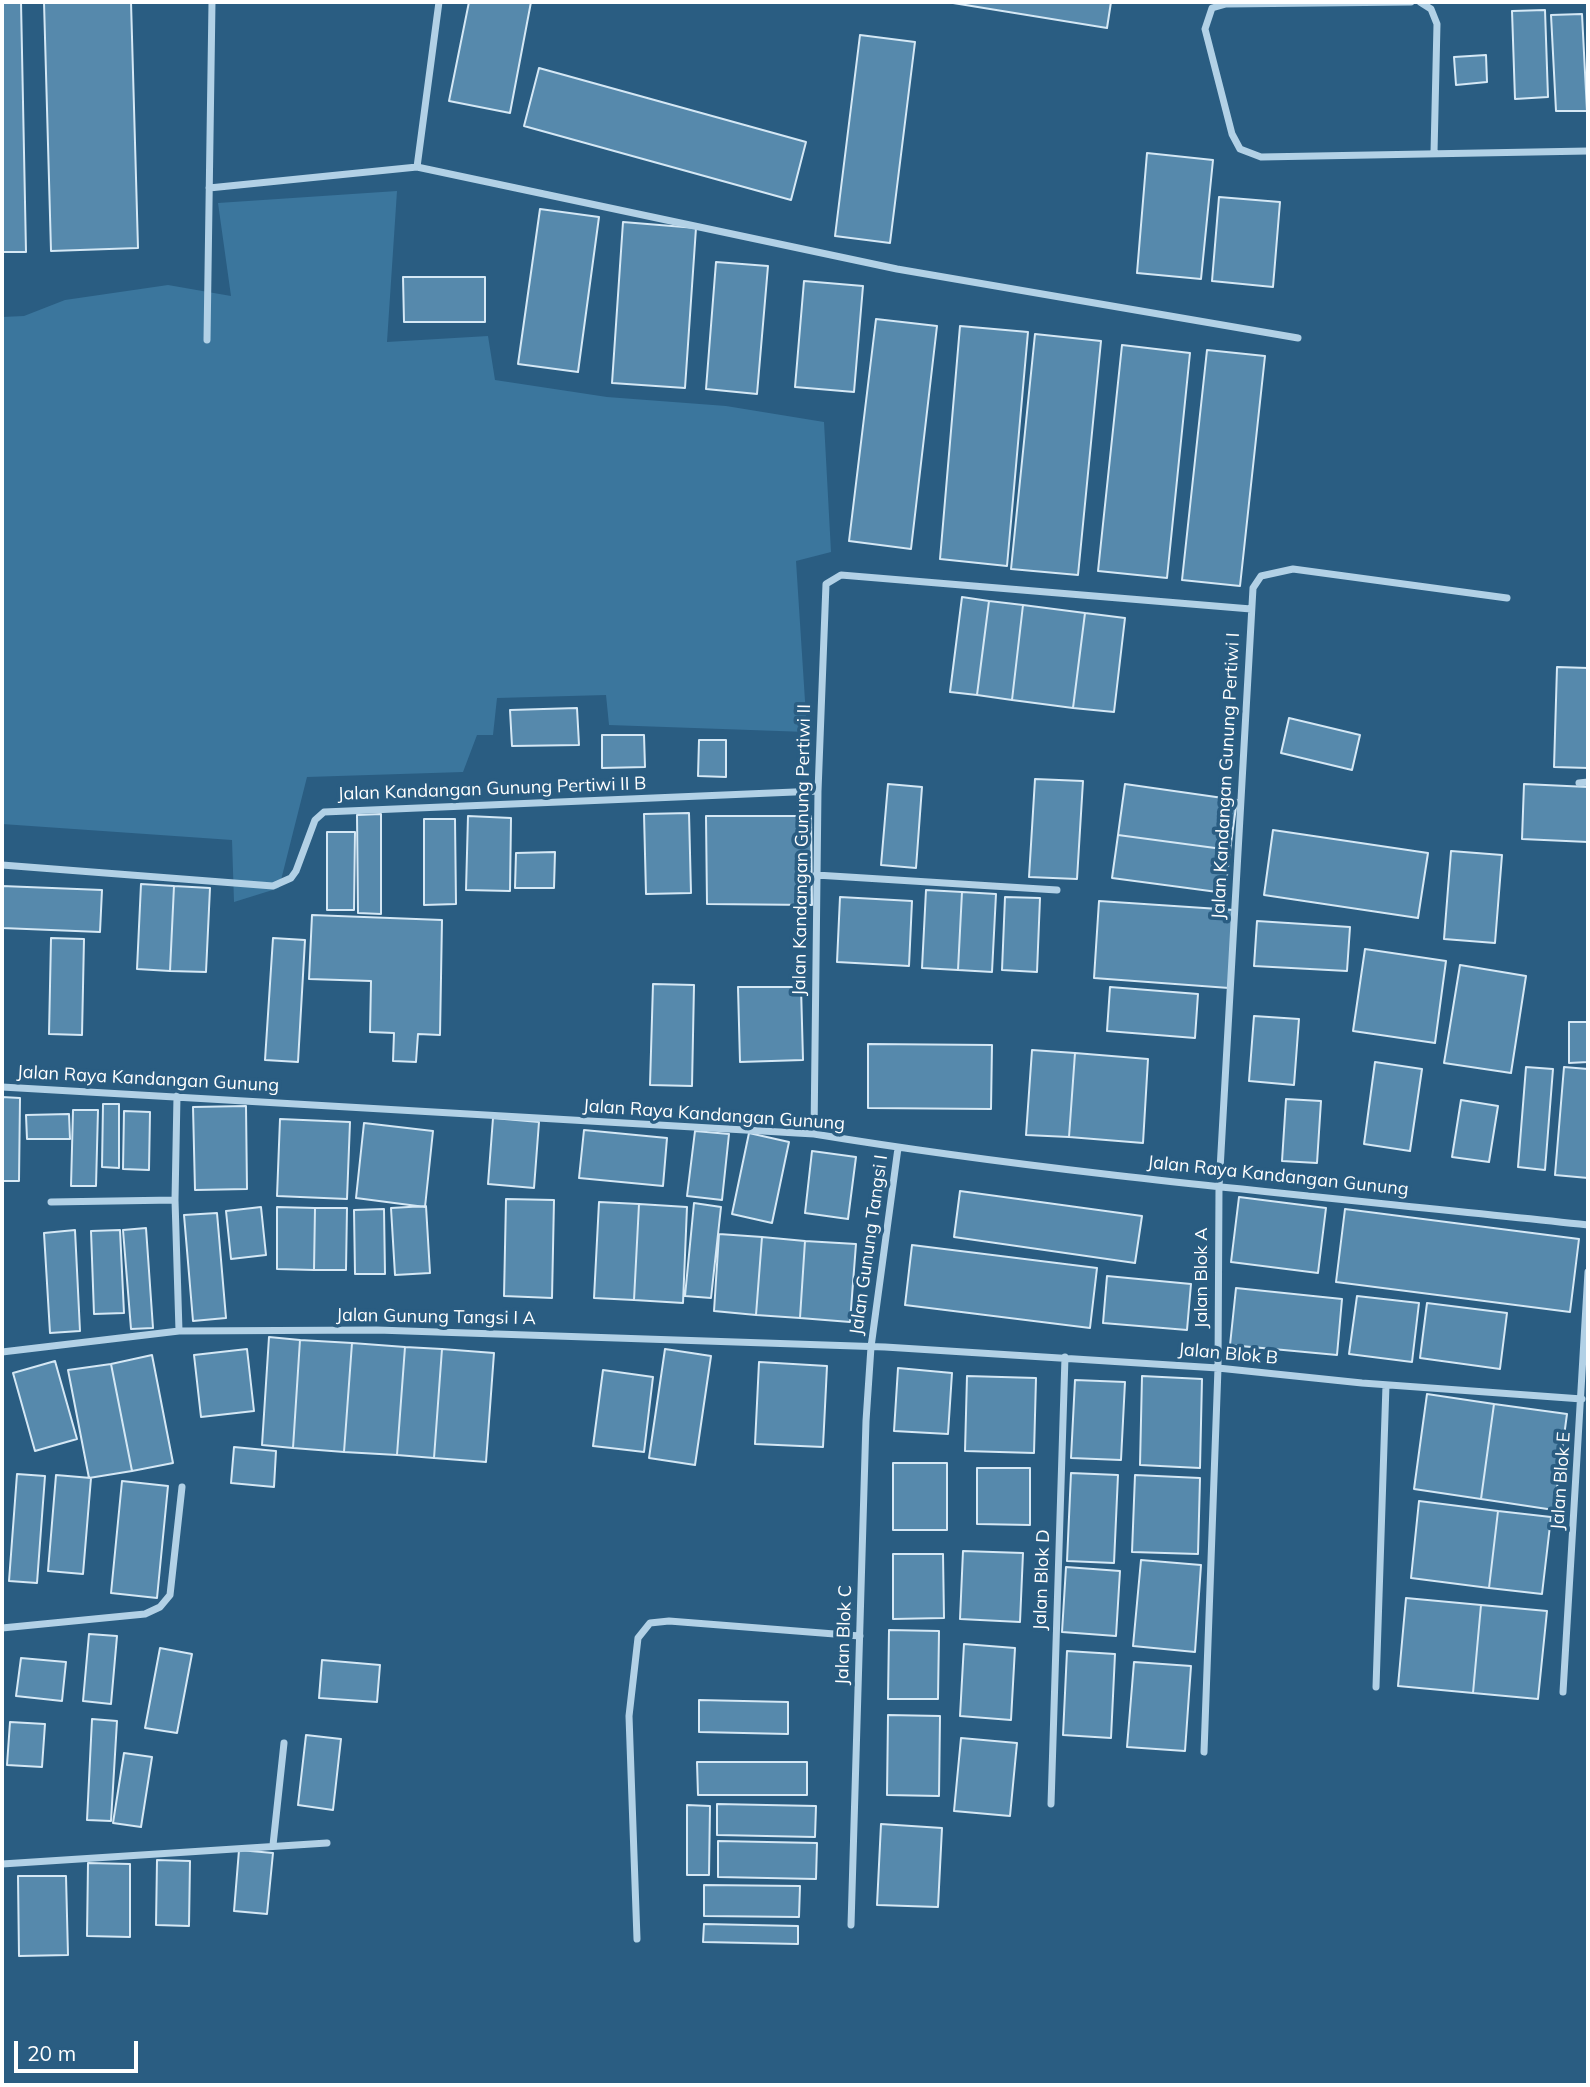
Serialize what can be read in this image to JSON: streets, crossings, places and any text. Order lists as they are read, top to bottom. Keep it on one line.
{"streets":{"street":["Jalan Kandangan Gunung Pertiwi I","Jalan Kandangan Gunung Pertiwi II B","Jalan Kandangan Gunung Pertiwi II","Jalan Raya Kandangan Gunung","Jalan Gunung Tangsi I","Jalan Blok A","Jalan Gunung Tangsi I A","Jalan Blok B","Jalan Blok E","Jalan Blok D","Jalan Blok C"]},"crossings":[["Jalan Kandangan Gunung Pertiwi I","Jalan Kandangan Gunung Pertiwi II"],["Jalan Kandangan Gunung Pertiwi I","Jalan Raya Kandangan Gunung"],["Jalan Kandangan Gunung Pertiwi I","Jalan Blok A"],["Jalan Kandangan Gunung Pertiwi II B","Jalan Kandangan Gunung Pertiwi II"],["Jalan Kandangan Gunung Pertiwi II","Jalan Raya Kandangan Gunung"],["Jalan Raya Kandangan Gunung","Jalan Gunung Tangsi I"],["Jalan Raya Kandangan Gunung","Jalan Blok A"],["Jalan Gunung Tangsi I","Jalan Gunung Tangsi I A"],["Jalan Gunung Tangsi I","Jalan Blok B"],["Jalan Gunung Tangsi I","Jalan Blok C"],["Jalan Blok A","Jalan Blok B"],["Jalan Gunung Tangsi I A","Jalan Blok B"],["Jalan Gunung Tangsi I A","Jalan Blok C"],["Jalan Blok B","Jalan Blok E"],["Jalan Blok B","Jalan Blok D"],["Jalan Blok B","Jalan Blok C"]],"scale_bar":"20 m"}
